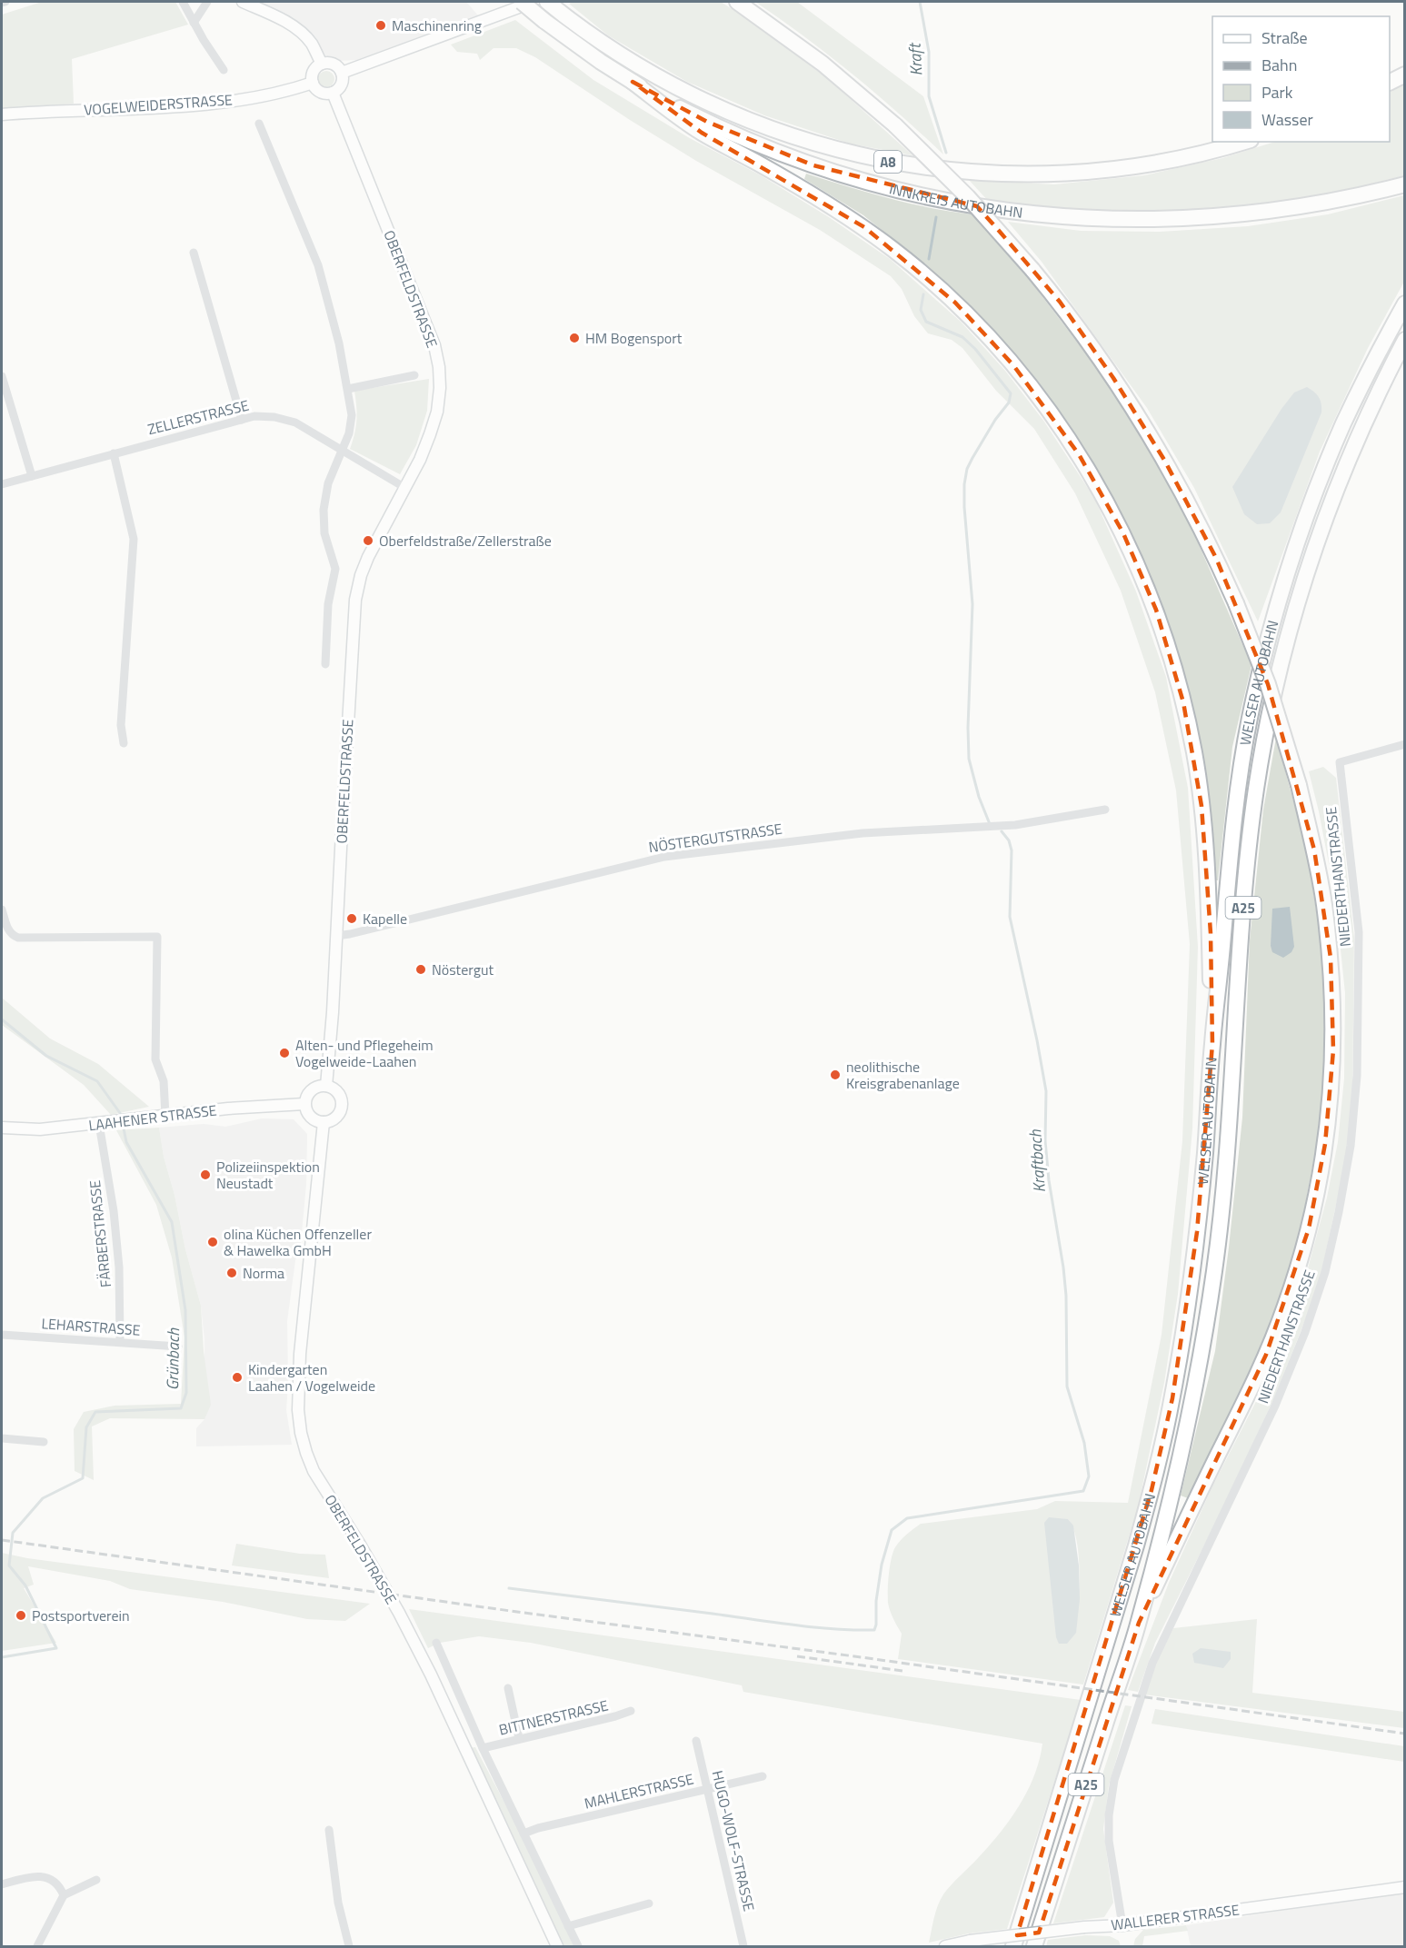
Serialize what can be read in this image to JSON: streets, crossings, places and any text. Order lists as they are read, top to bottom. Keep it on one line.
{"streets":{"highway":["A8","INNKREIS AUTOBAHN","WELSER AUTOBAHN","A25"],"main road":["VOGELWEIDERSTRASSE","OBERFELDSTRASSE","LAAHENER STRASSE","WALLERER STRASSE"],"street":["ZELLERSTRASSE","NÖSTERGUTSTRASSE","NIEDERTHANSTRASSE","FÄRBERSTRASSE","LEHARSTRASSE","BITTNERSTRASSE","MAHLERSTRASSE","HUGO-WOLF-STRASSE"]},"crossings":[["VOGELWEIDERSTRASSE","OBERFELDSTRASSE"],["OBERFELDSTRASSE","NÖSTERGUTSTRASSE"],["OBERFELDSTRASSE","LAAHENER STRASSE"],["NIEDERTHANSTRASSE","WALLERER STRASSE"],["LAAHENER STRASSE","FÄRBERSTRASSE"],["FÄRBERSTRASSE","LEHARSTRASSE"],["MAHLERSTRASSE","HUGO-WOLF-STRASSE"]],"water":["Kraft","Kraftbach","Grünbach"],"places":["Maschinenring","HM Bogensport","Oberfeldstraße/Zellerstraße","Kapelle","Nöstergut","Alten- und Pflegeheim Vogelweide-Laahen","neolithische Kreisgrabenanlage","Polizeiinspektion Neustadt","olina Küchen Offenzeller & Hawelka GmbH","Norma","Kindergarten Laahen / Vogelweide","Postsportverein"],"legend":["Straße","Bahn","Park","Wasser"]}
